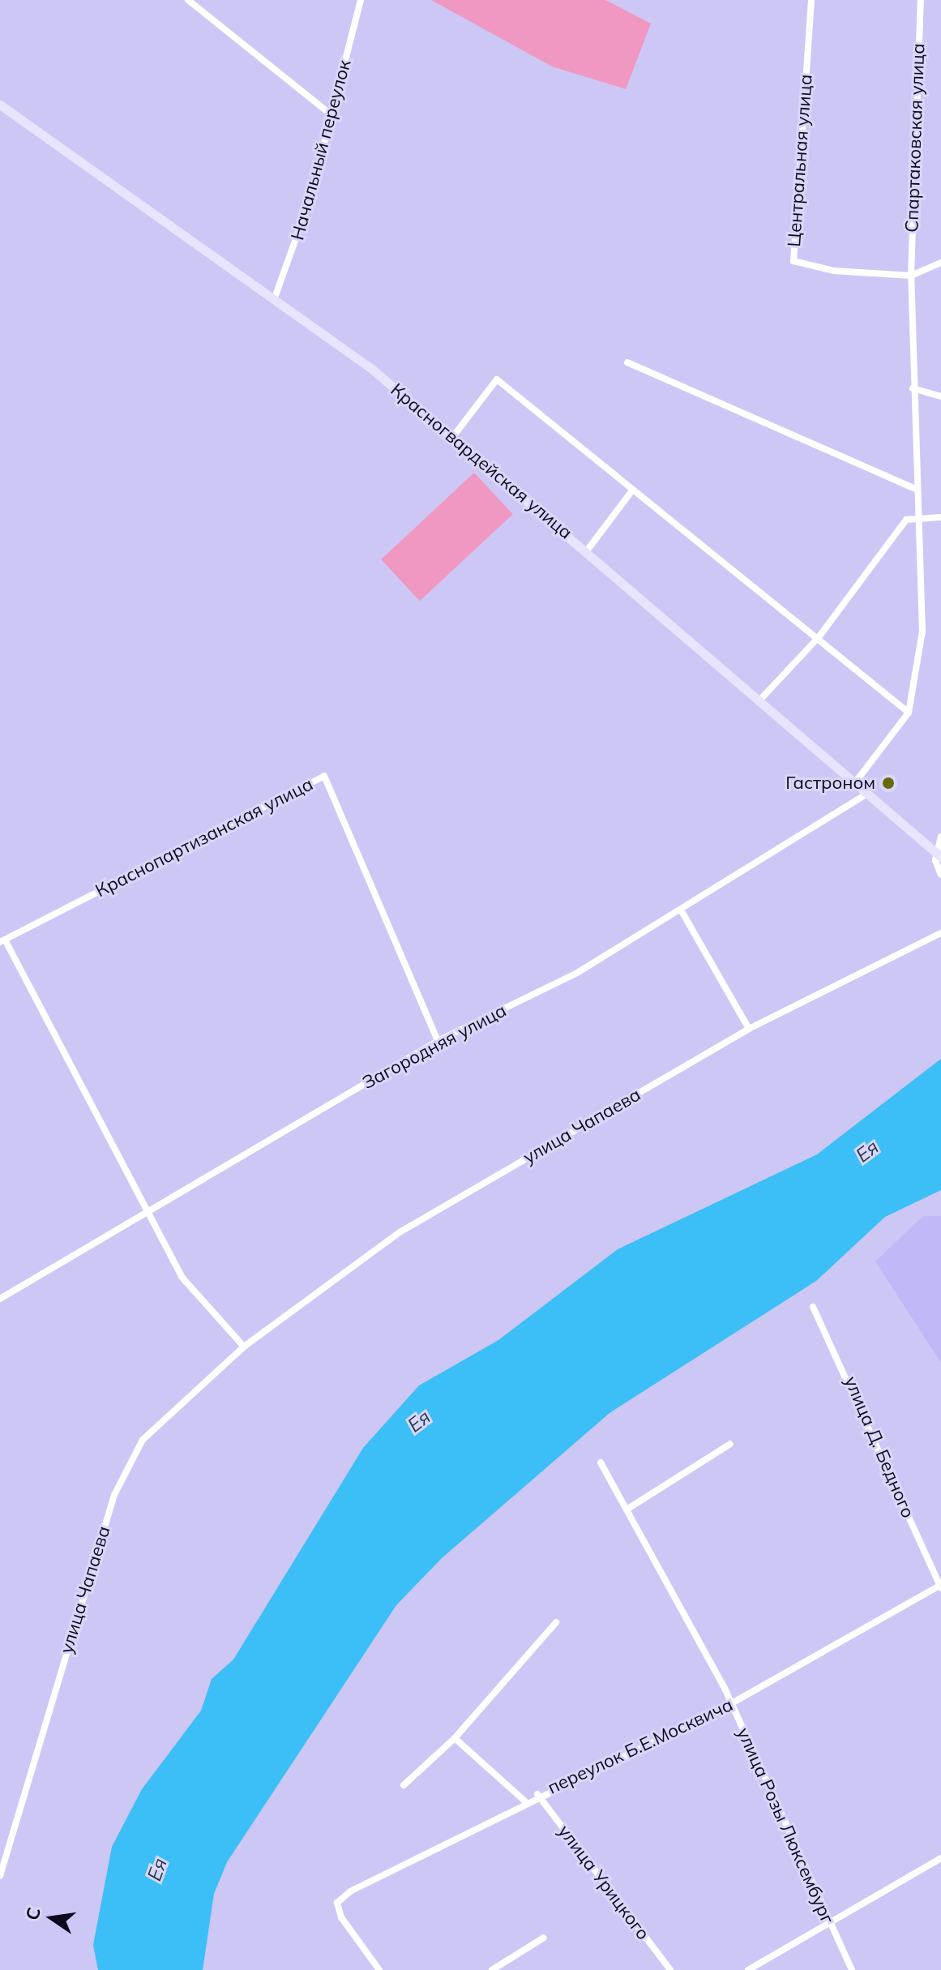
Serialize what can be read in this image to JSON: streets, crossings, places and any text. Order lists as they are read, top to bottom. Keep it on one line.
{"streets":{"street":["Спартаковская улица","Начальный переулок","Центральная улица","Красногвардейская улица","Краснопартизанская улица","Загородняя улица","улица Чапаева","улица Д. Бедного","переулок Б.Е.Москвича","улица Розы Люксембург","улица Урицкого"]},"crossings":[["Спартаковская улица","Центральная улица"],["Начальный переулок","Красногвардейская улица"],["Красногвардейская улица","Загородняя улица"],["Краснопартизанская улица","Загородняя улица"],["улица Д. Бедного","переулок Б.Е.Москвича"],["переулок Б.Е.Москвича","улица Розы Люксембург"],["переулок Б.Е.Москвича","улица Урицкого"]],"water":["Ея"],"places":["Гастроном"],"north":"left"}
